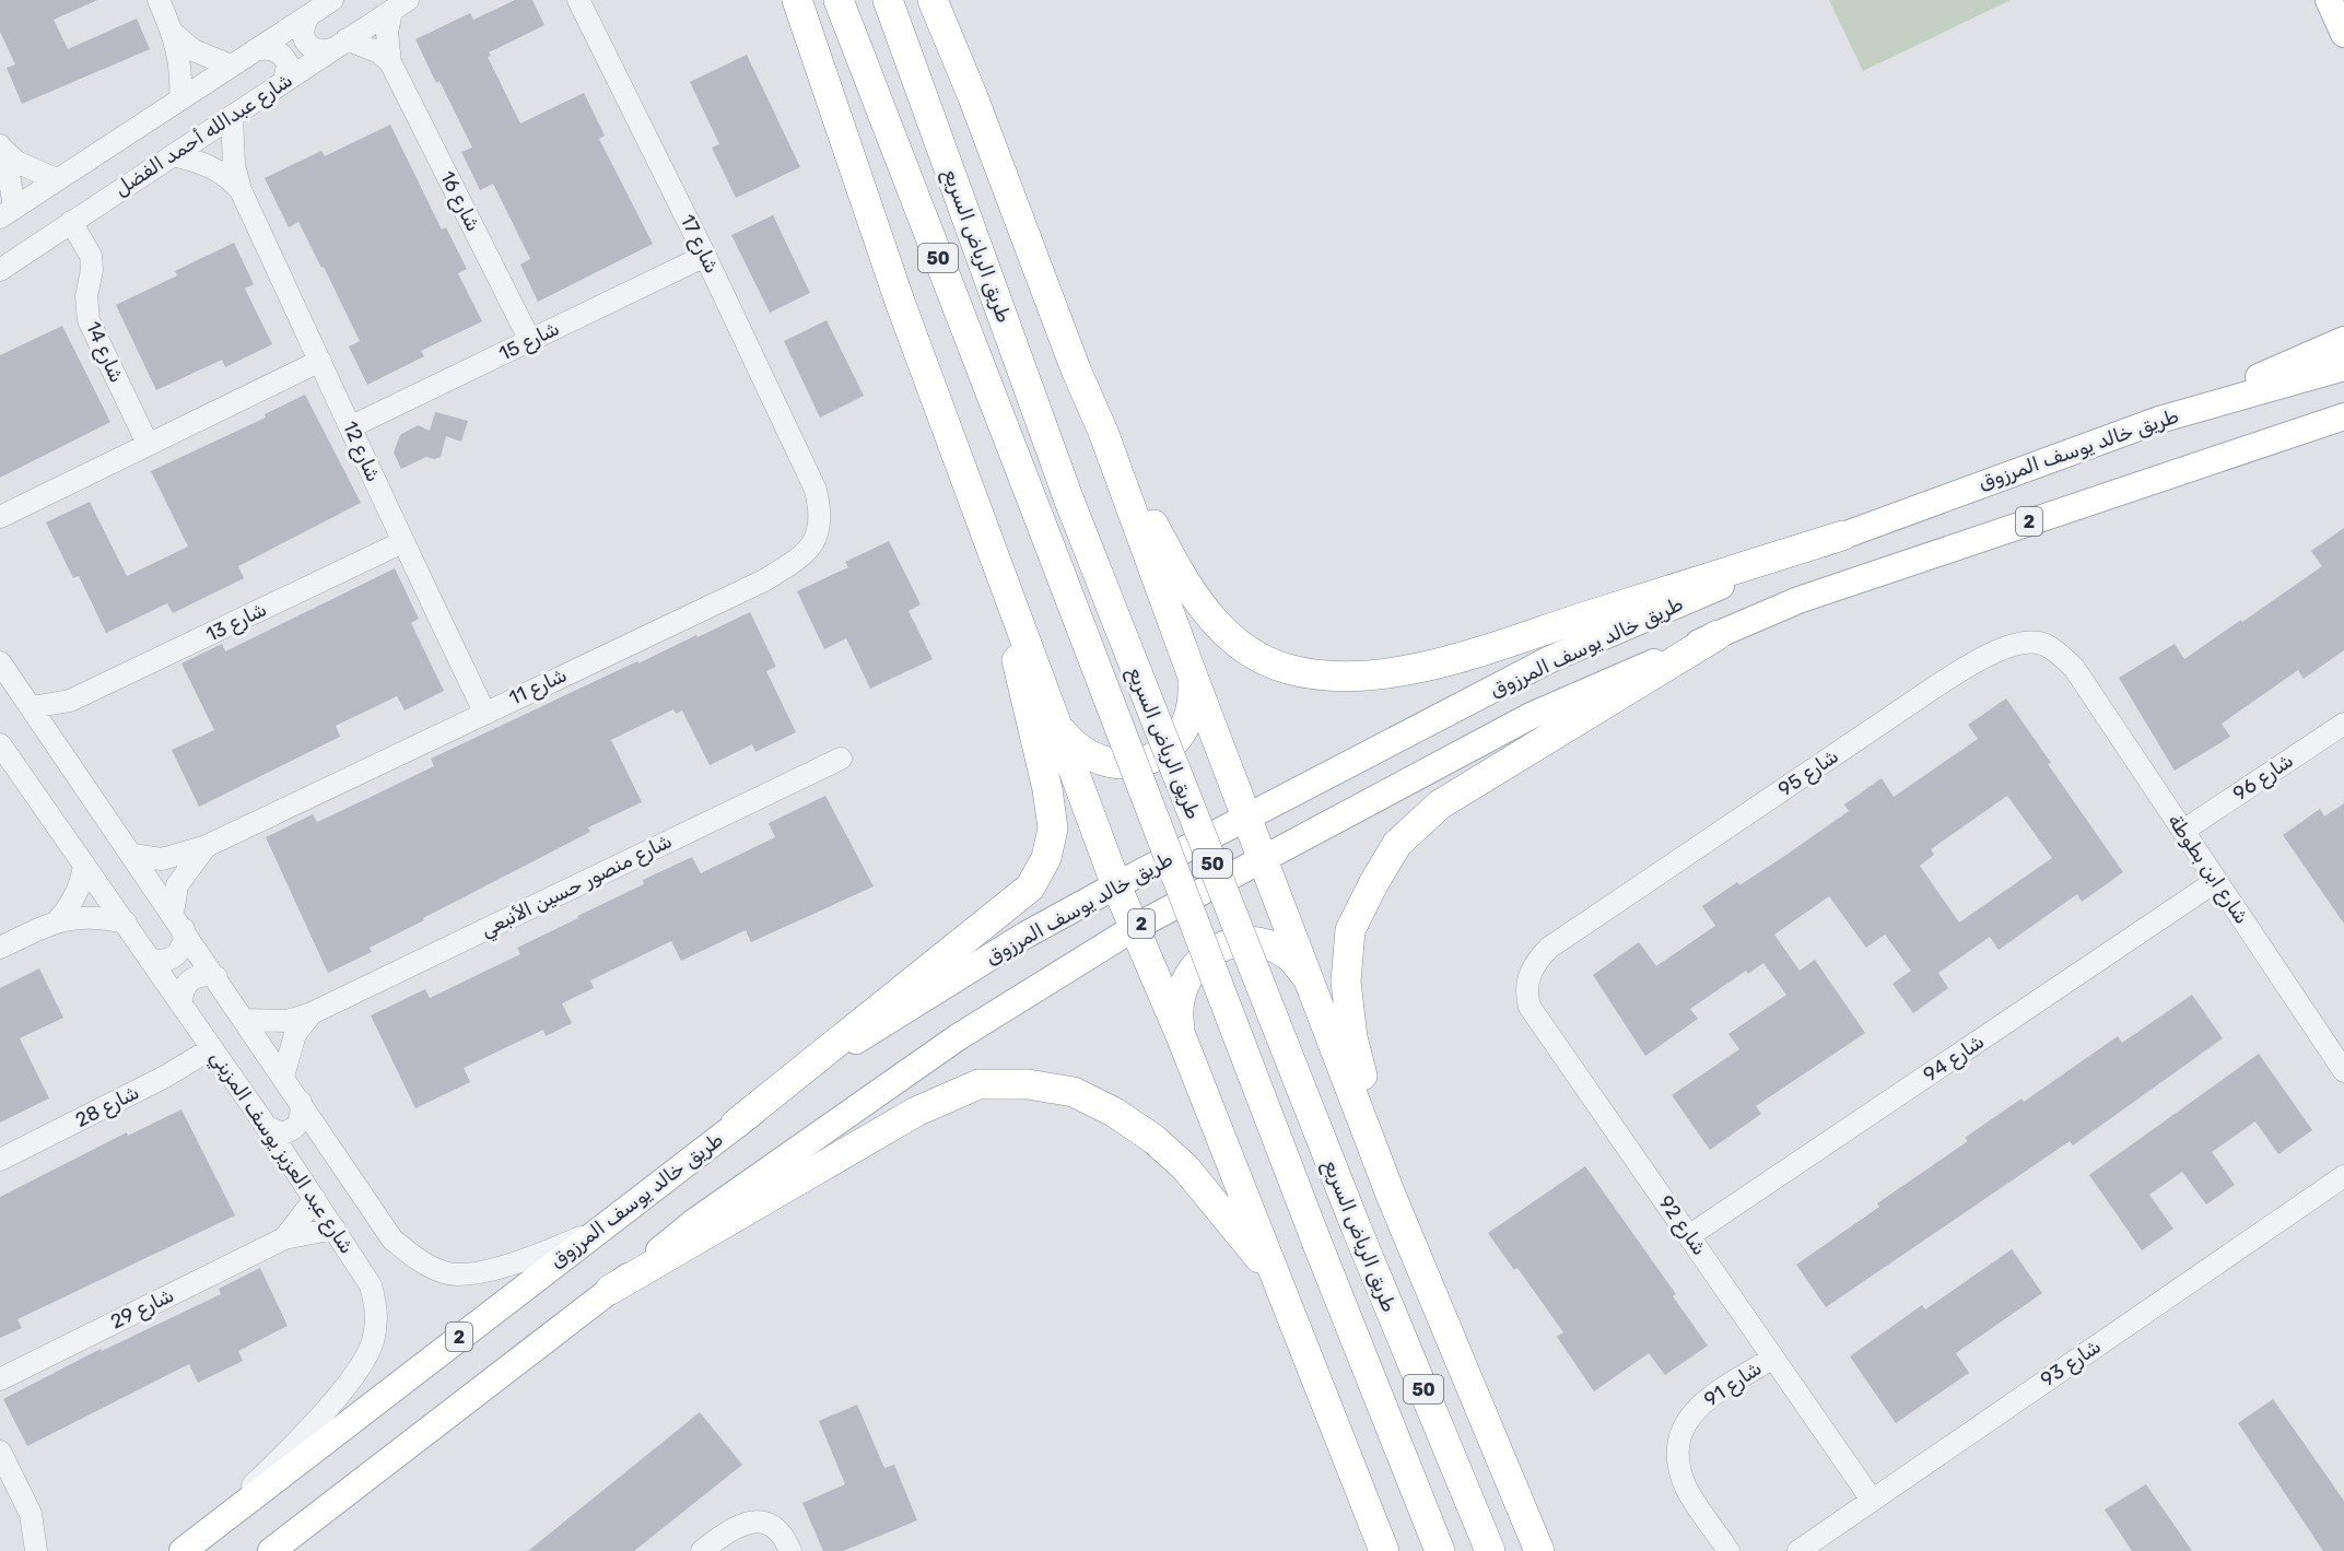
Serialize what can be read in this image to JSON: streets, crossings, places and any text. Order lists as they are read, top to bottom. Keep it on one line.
{"streets":{"highway":["طريق الرياض السريع","50"],"main road":["طريق خالد يوسف المرزوق","2"],"street":["شارع عبدالله أحمد الفضل","شارع 16","شارع 17","شارع 15","شارع 14","شارع 12","شارع 13","شارع 11","شارع 95","شارع 96","شارع ابن بطوطة","شارع منصور حسين الأنبعي","شارع 94","شارع 28","شارع عبد العزيز يوسف المزيني","شارع 92","شارع 29","شارع 93","شارع 91"]},"crossings":[["شارع عبدالله أحمد الفضل","شارع 16"],["شارع عبدالله أحمد الفضل","شارع 14"],["شارع عبدالله أحمد الفضل","شارع 12"],["شارع 16","شارع 15"],["شارع 17","شارع 15"],["شارع 17","شارع 11"],["شارع 15","شارع 12"],["طريق خالد يوسف المرزوق","شارع عبد العزيز يوسف المزيني"],["شارع 12","شارع 13"],["شارع 12","شارع 11"],["شارع 11","شارع عبد العزيز يوسف المزيني"],["شارع 95","شارع ابن بطوطة"],["شارع 95","شارع 92"],["شارع 96","شارع ابن بطوطة"],["شارع ابن بطوطة","شارع 94"],["شارع 94","شارع 92"],["شارع 28","شارع عبد العزيز يوسف المزيني"],["شارع عبد العزيز يوسف المزيني","شارع 29"],["شارع 92","شارع 93"],["شارع 92","شارع 91"]]}
